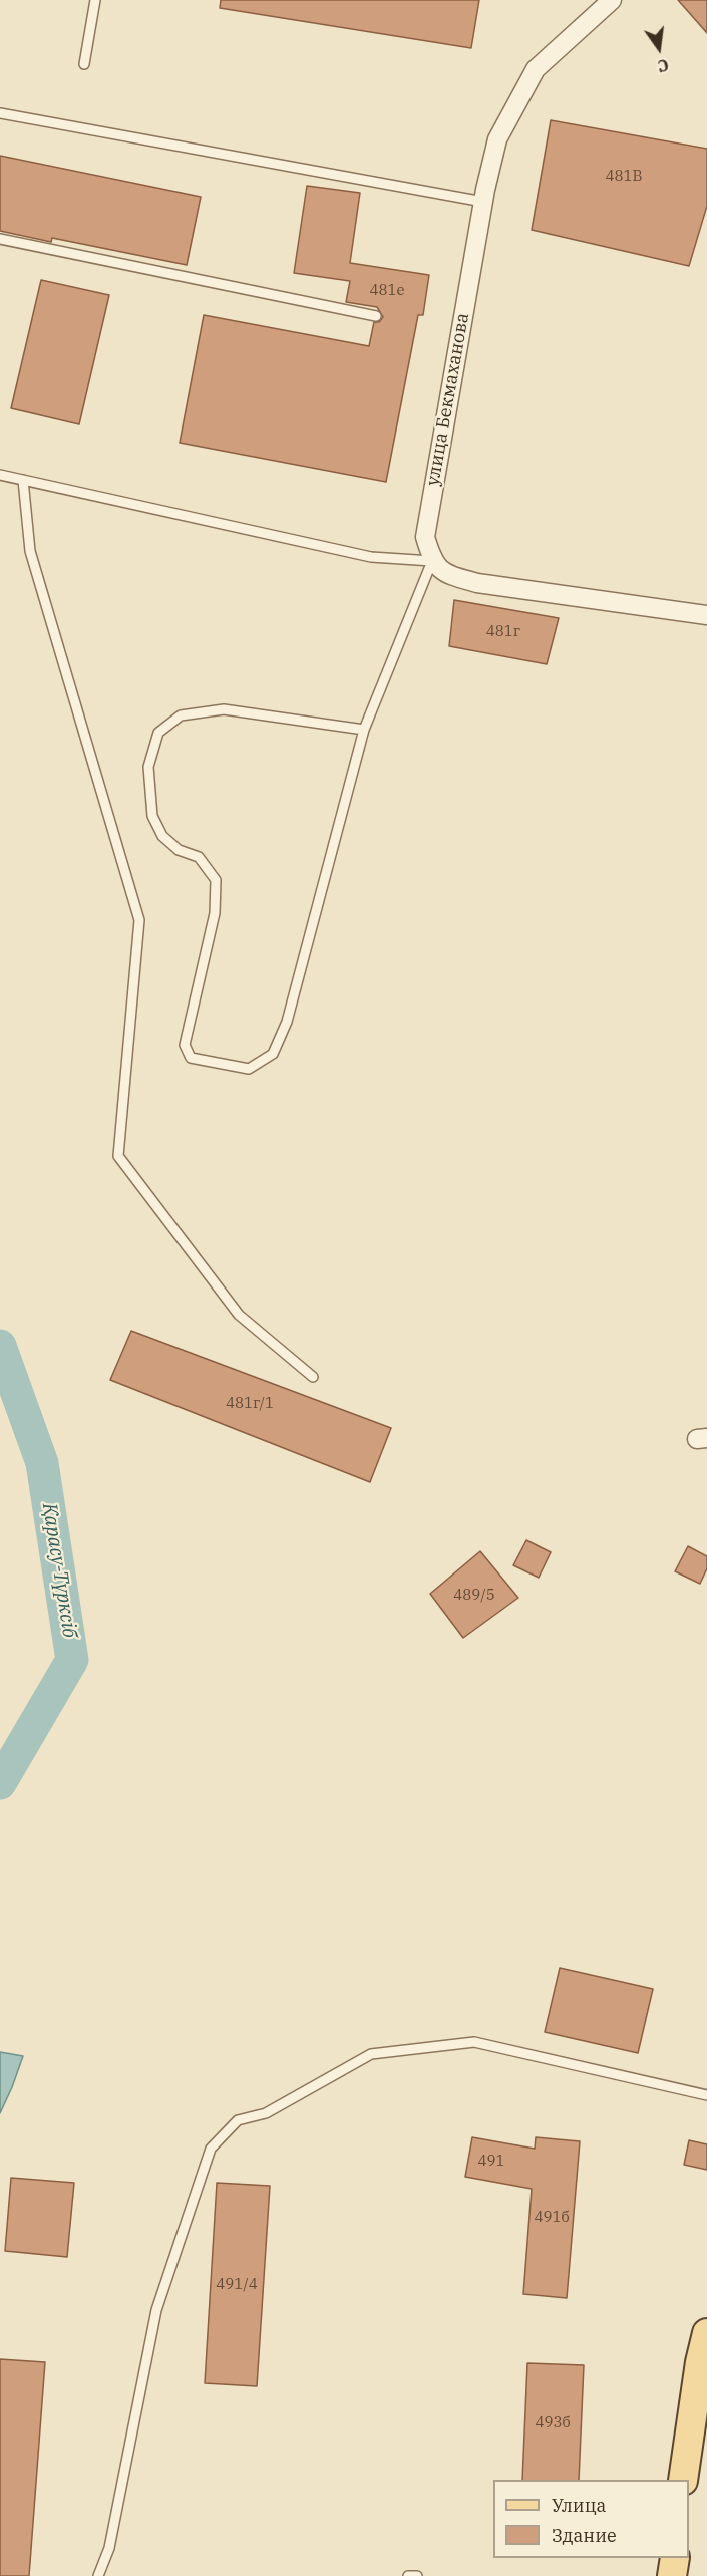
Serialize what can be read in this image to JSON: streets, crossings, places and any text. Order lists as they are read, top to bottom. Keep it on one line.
{"streets":{"street":["улица Бекмаханова"]},"water":["Қарасу-Түрксіб"],"house_numbers":["481В","481е","481г","481г/1","489/5","491","491б","491/4","493б"],"legend":["Улица","Здание"],"north":"bottom"}
